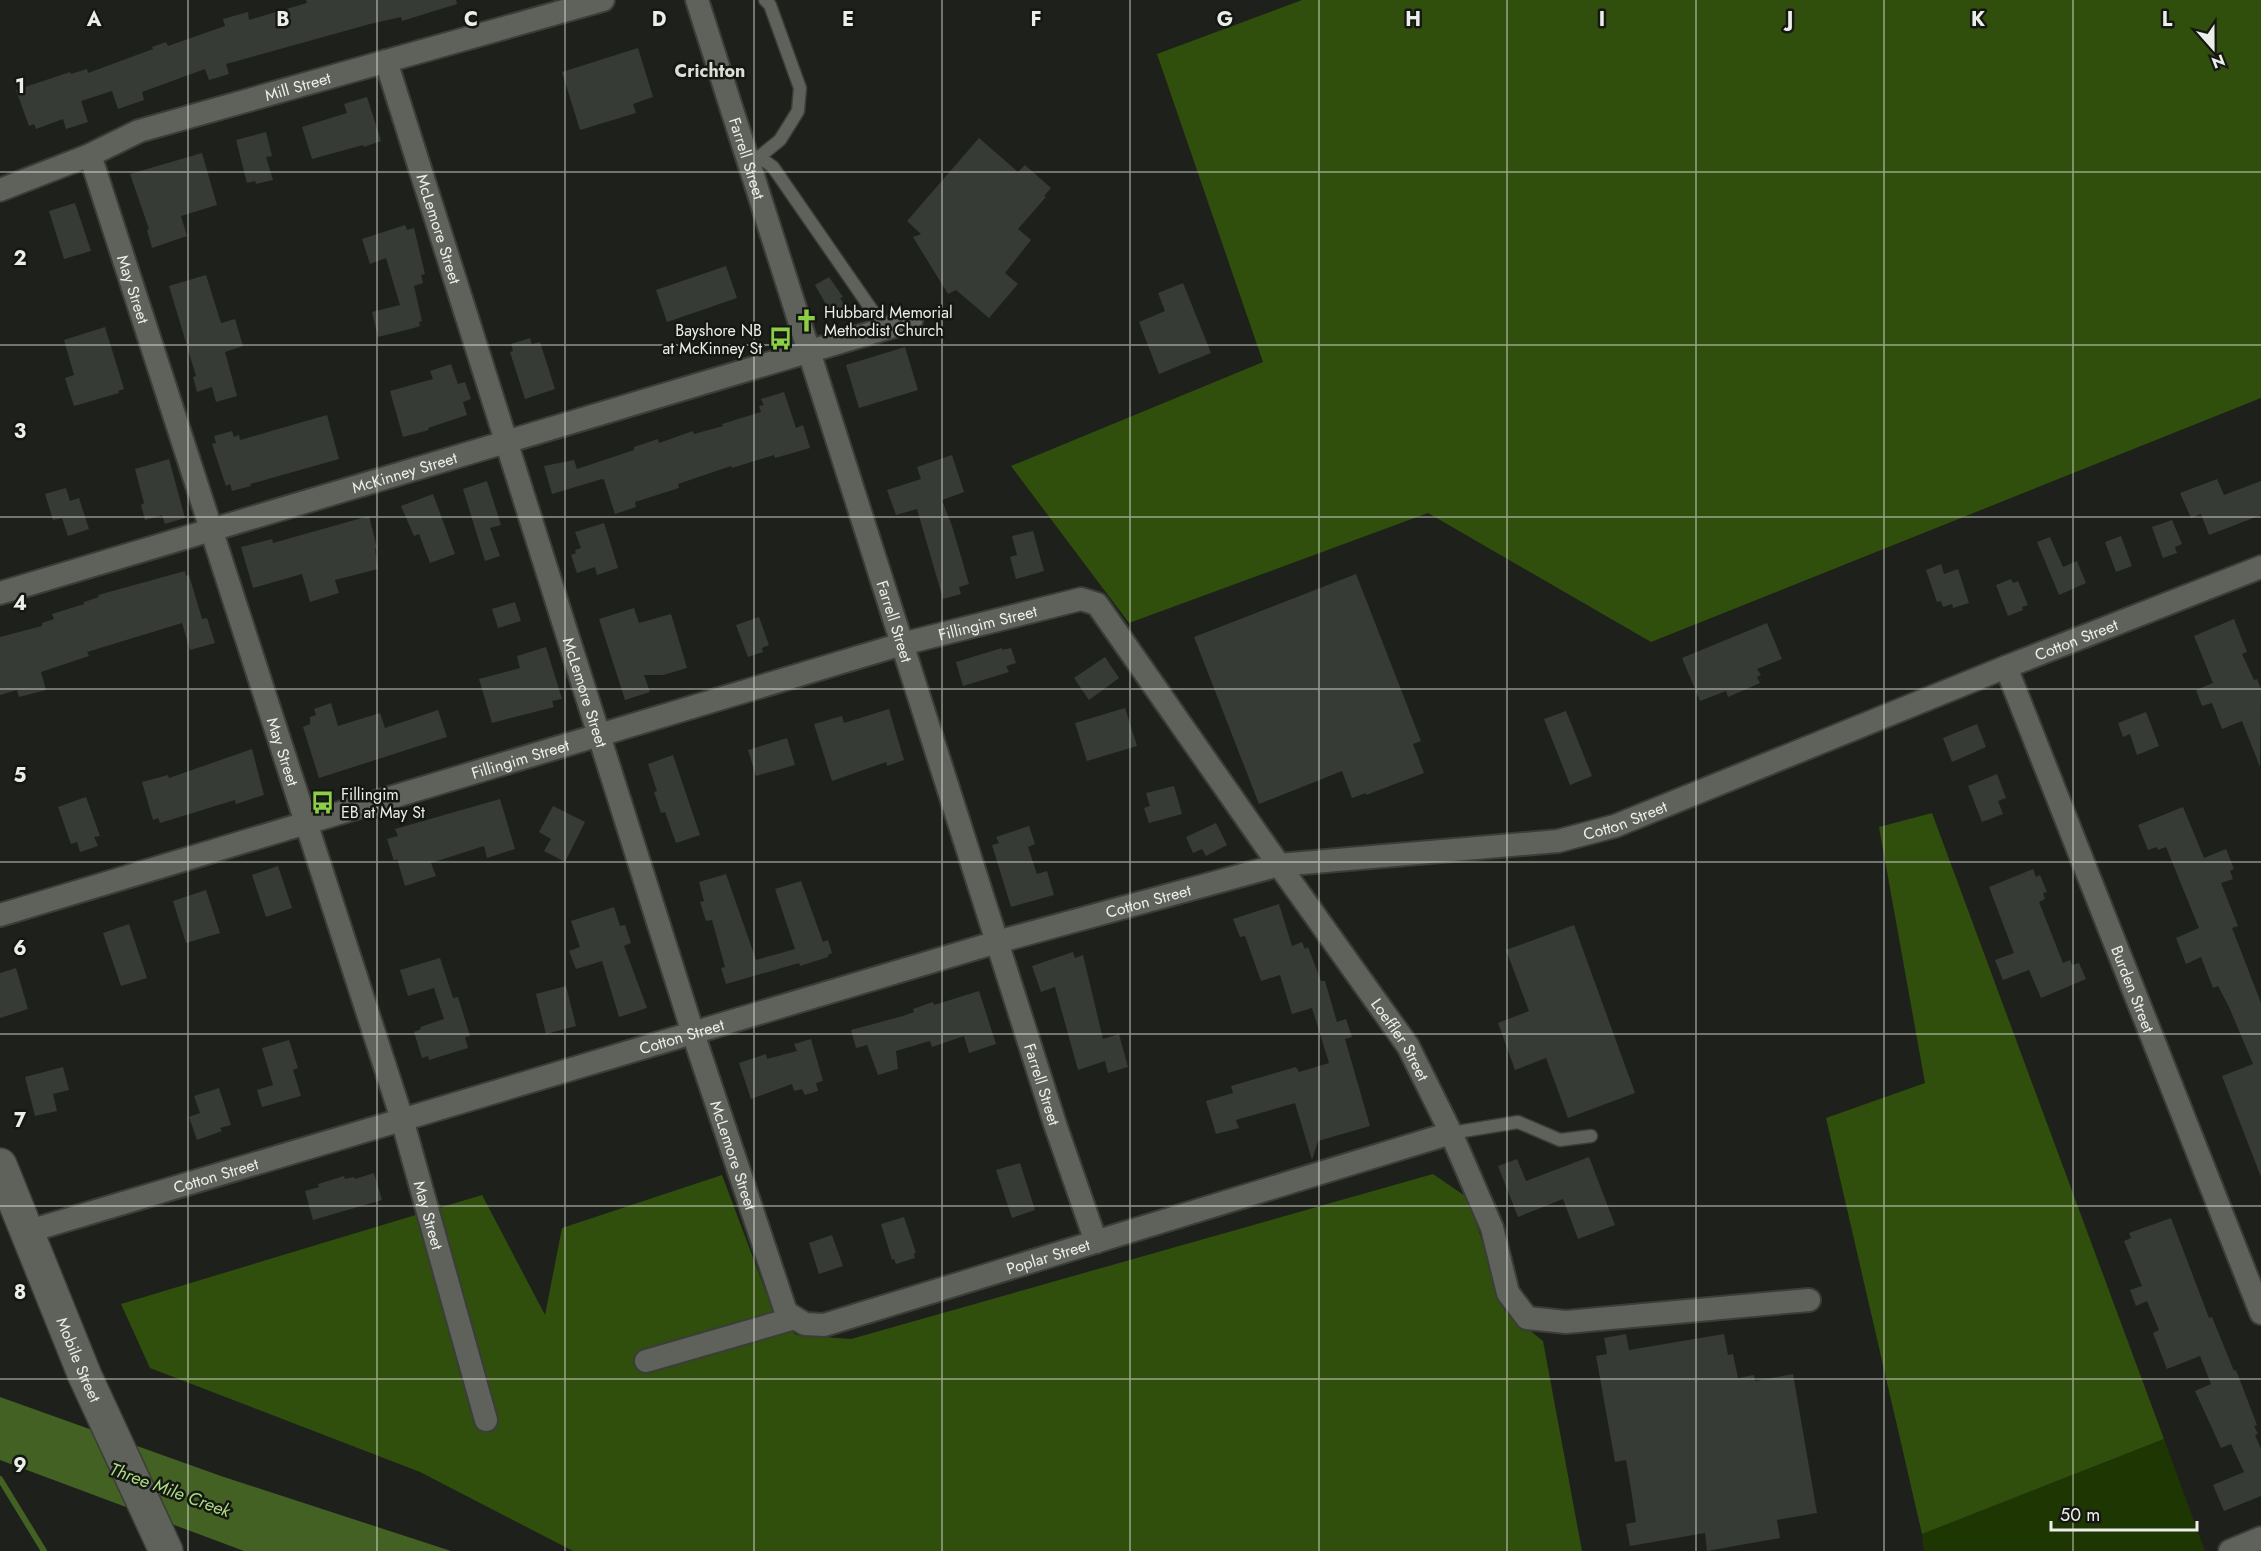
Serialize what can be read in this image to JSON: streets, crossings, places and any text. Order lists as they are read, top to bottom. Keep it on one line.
{"streets":{"street":["Mill Street","Farrell Street","McLemore Street","May Street","McKinney Street","Fillingim Street","Cotton Street","Burden Street","Loeffler Street","Poplar Street","Mobile Street"]},"crossings":[["Mill Street","McLemore Street"],["Mill Street","May Street"],["Farrell Street","McKinney Street"],["Farrell Street","Fillingim Street"],["Farrell Street","Cotton Street"],["Farrell Street","Poplar Street"],["McLemore Street","McKinney Street"],["McLemore Street","Fillingim Street"],["McLemore Street","Cotton Street"],["McLemore Street","Poplar Street"],["May Street","McKinney Street"],["May Street","Fillingim Street"],["May Street","Cotton Street"],["Fillingim Street","Loeffler Street"],["Cotton Street","Burden Street"],["Cotton Street","Loeffler Street"],["Cotton Street","Mobile Street"],["Loeffler Street","Poplar Street"]],"districts":["Crichton"],"water":["Three Mile Creek"],"places":{"church":["Hubbard Memorial Methodist Church"],"bus stop":["Bayshore NB at McKinney St","Fillingim EB at May St"]},"scale_bar":"50 m","north":"bottom","grid":{"columns":["A","B","C","D","E","F","G","H","I","J","K","L"],"rows":["1","2","3","4","5","6","7","8","9"]}}
